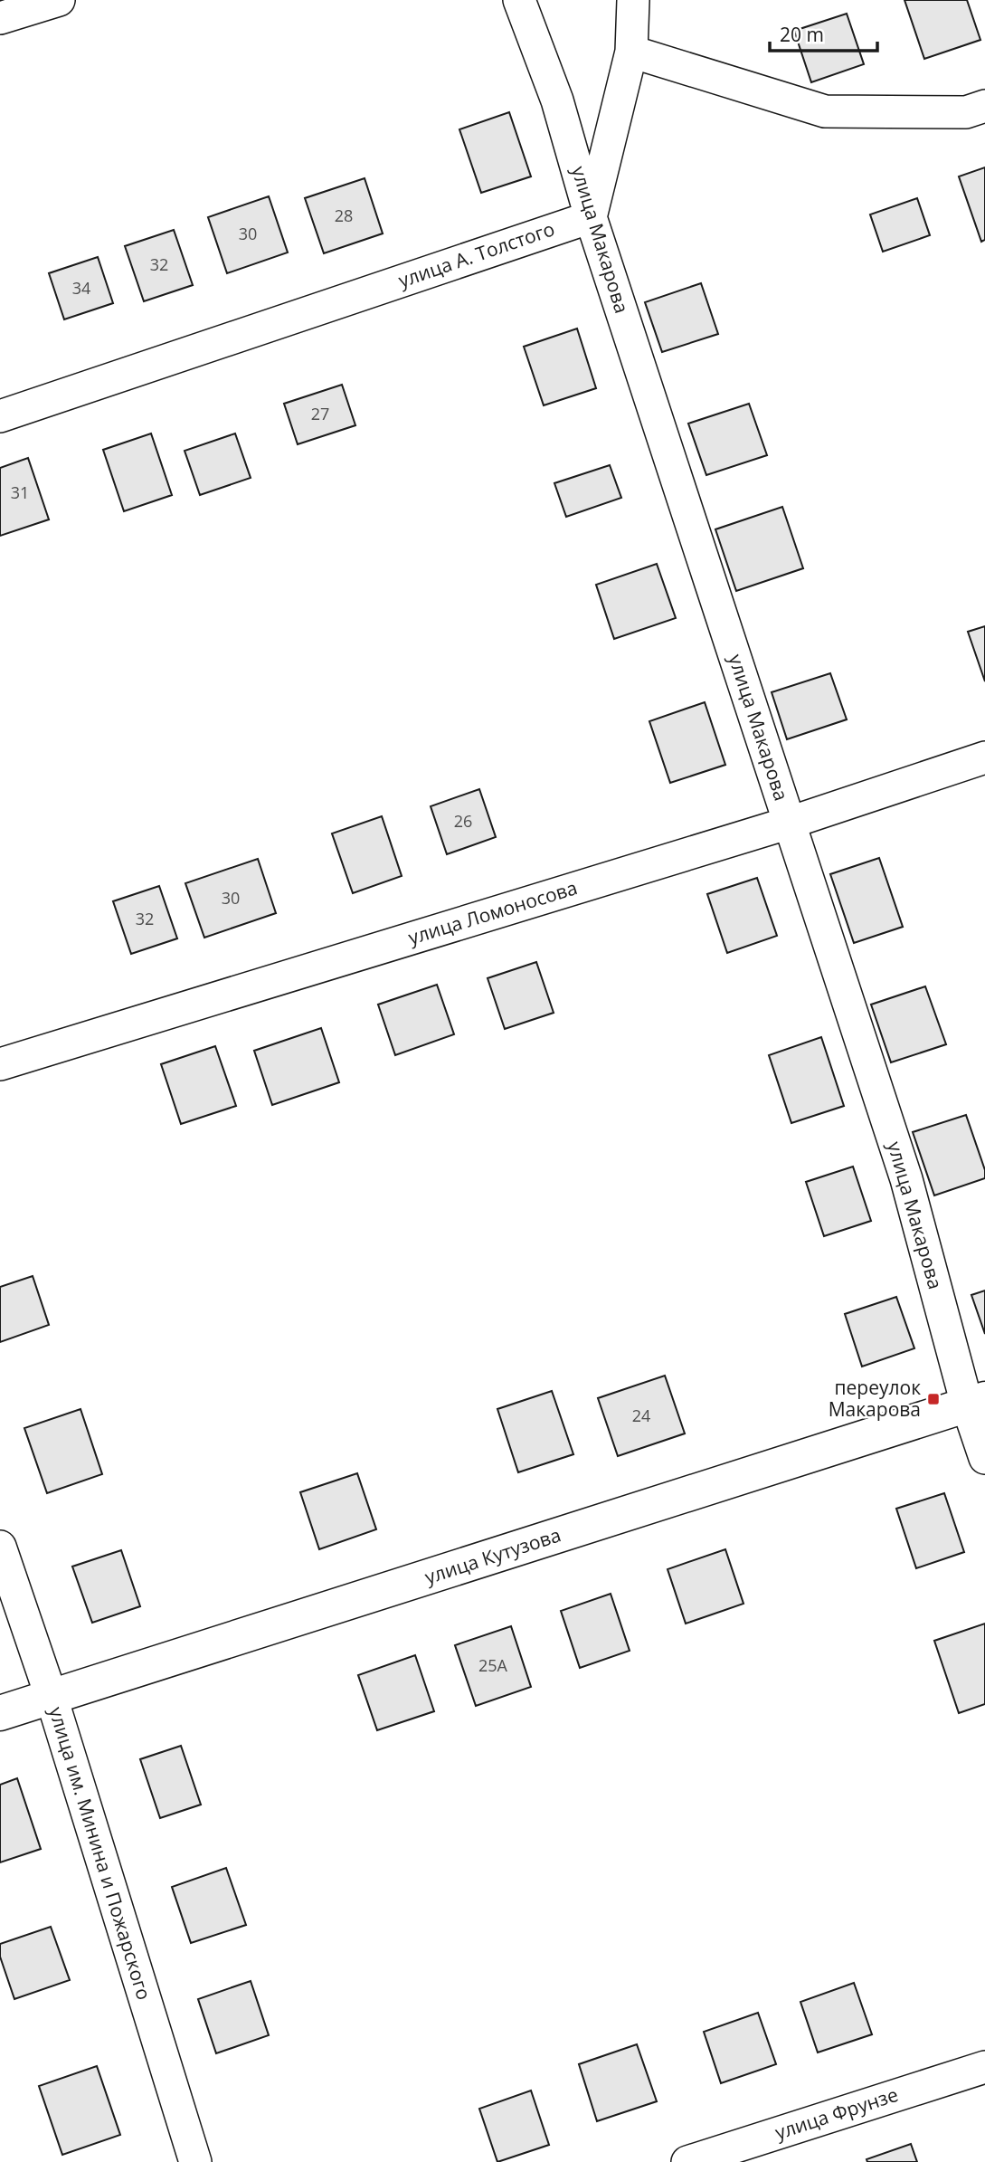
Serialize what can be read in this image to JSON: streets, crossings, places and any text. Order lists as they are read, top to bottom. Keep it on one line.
{"streets":{"street":["улица Макарова","улица А. Толстого","улица Ломоносова","улица Кутузова","улица им. Минина и Пожарского","улица Фрунзе"]},"crossings":[["улица Макарова","улица А. Толстого"],["улица Макарова","улица Ломоносова"],["улица Макарова","улица Кутузова"],["улица Кутузова","улица им. Минина и Пожарского"]],"places":{"transit":["переулок Макарова"]},"house_numbers":["28","30","32","34","27","31","26","30","32","24","25А"],"scale_bar":"20 m"}
